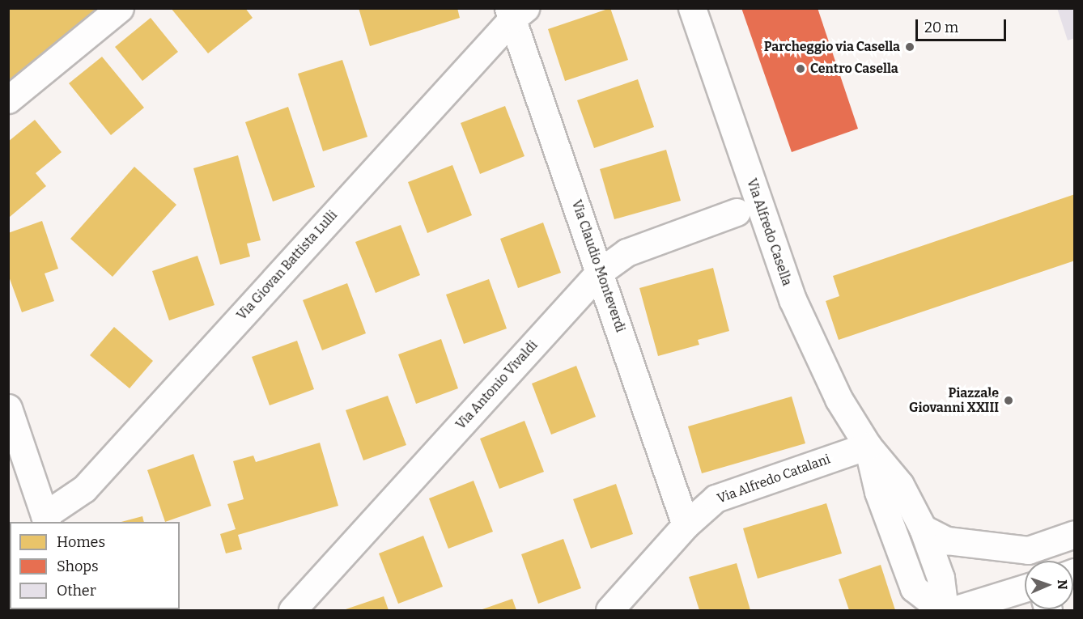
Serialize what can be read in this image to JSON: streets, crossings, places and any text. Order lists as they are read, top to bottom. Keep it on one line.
{"streets":{"street":["Via Alfredo Casella","Via Giovan Battista Lulli","Via Claudio Monteverdi","Via Antonio Vivaldi","Via Alfredo Catalani"]},"crossings":[["Via Alfredo Casella","Via Alfredo Catalani"],["Via Giovan Battista Lulli","Via Claudio Monteverdi"],["Via Claudio Monteverdi","Via Antonio Vivaldi"],["Via Claudio Monteverdi","Via Alfredo Catalani"]],"places":["Parcheggio via Casella","Centro Casella","Piazzale Giovanni XXIII"],"legend":["Homes","Shops","Other"],"scale_bar":"20 m","north":"right"}
